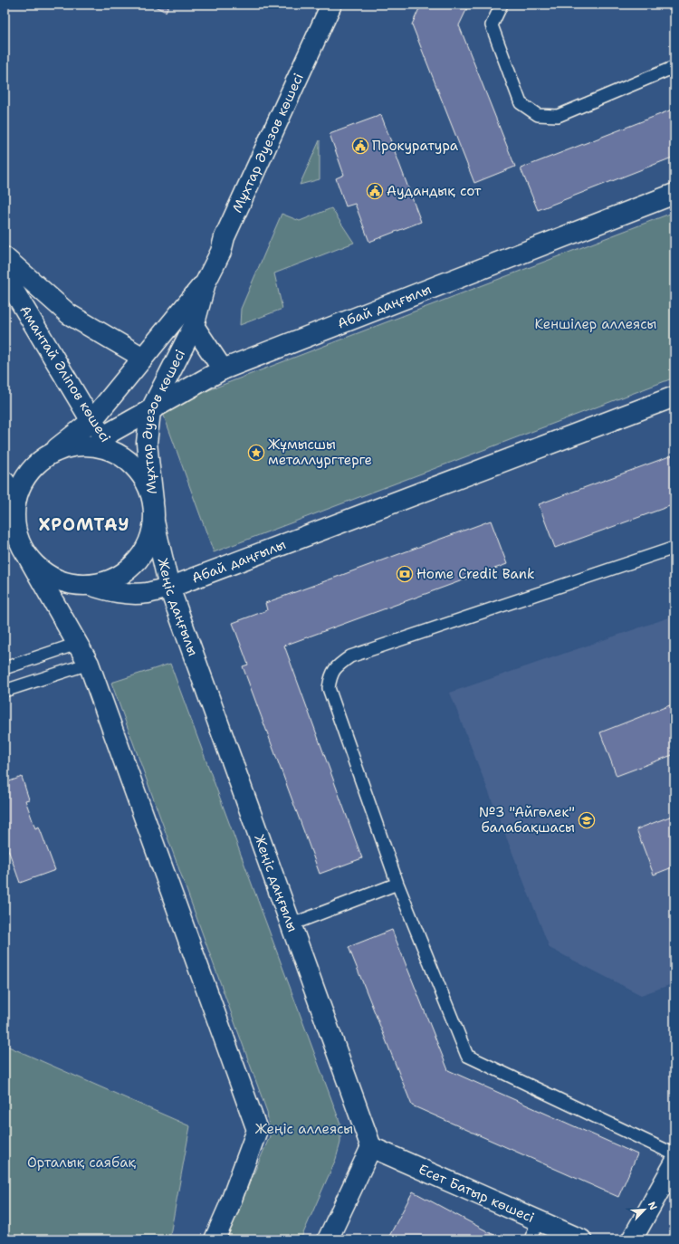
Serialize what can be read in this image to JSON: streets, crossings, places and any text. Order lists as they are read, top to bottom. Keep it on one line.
{"streets":{"street":["Мұхтар Әуезов көшесі","Абай даңғылы","Амантай Әліпов көшесі","Жеңіс даңғылы","Есет Батыр көшесі"]},"crossings":[["Мұхтар Әуезов көшесі","Абай даңғылы"],["Мұхтар Әуезов көшесі","Амантай Әліпов көшесі"],["Абай даңғылы","Амантай Әліпов көшесі"],["Абай даңғылы","Жеңіс даңғылы"],["Жеңіс даңғылы","Есет Батыр көшесі"]],"districts":["ХРОМТАУ"],"parks":["Кеншілер аллеясы","Жеңіс аллеясы","Орталық саябақ"],"places":{"public building":["Прокуратура","Аудандық сот"],"place":["Жұмысшы металлургтерге"],"bank":["Home Credit Bank"],"school or university":["№3 \"Айгөлек\" балабақшасы"]},"north":"top right"}
